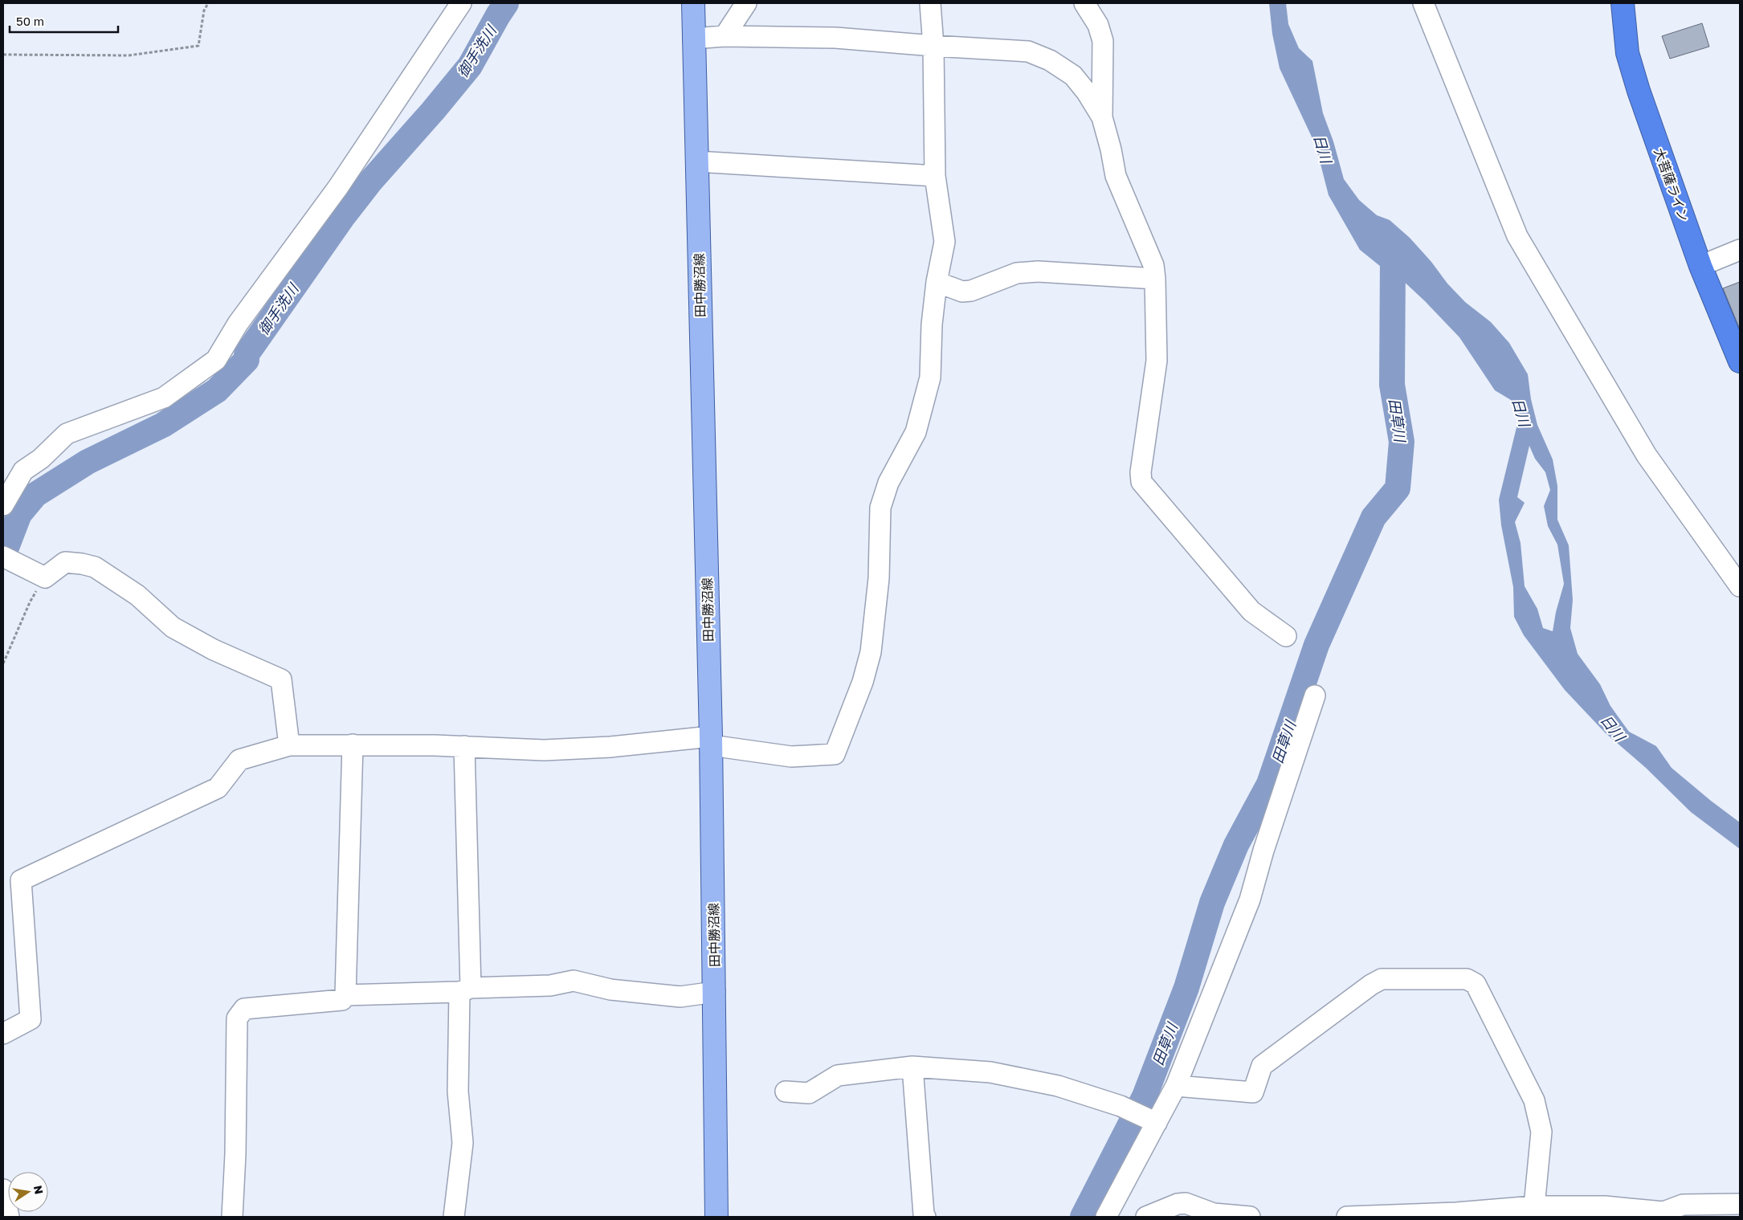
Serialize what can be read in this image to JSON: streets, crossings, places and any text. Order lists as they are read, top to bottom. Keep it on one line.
{"streets":{"highway":["大菩薩ライン"],"main road":["田中勝沼線"]},"water":["御手洗川","日川","田草川"],"scale_bar":"50 m","north":"right"}
